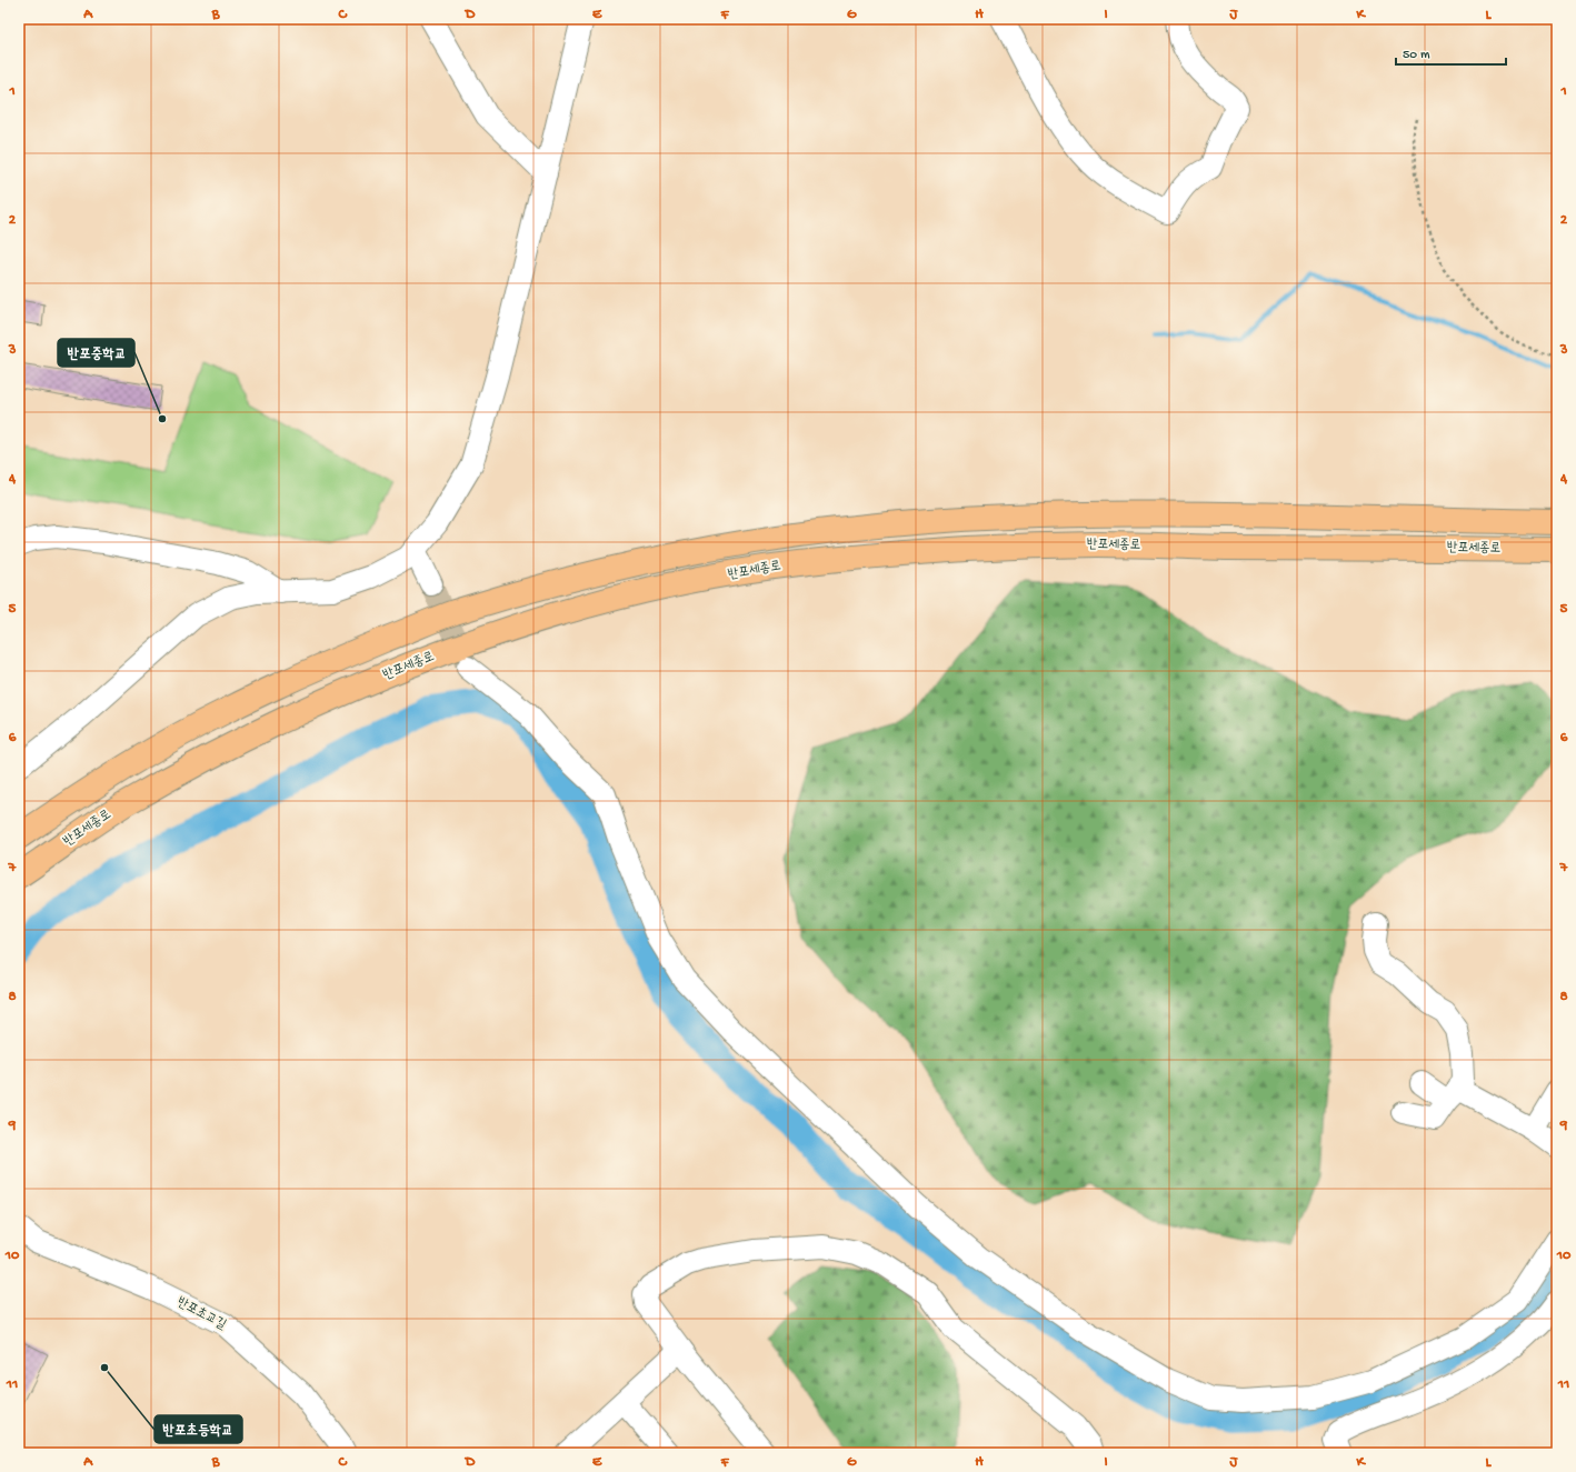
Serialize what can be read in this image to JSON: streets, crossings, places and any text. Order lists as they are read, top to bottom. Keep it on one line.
{"streets":{"highway":["반포세종로"],"street":["반포초교길"]},"places":["반포중학교","반포초등학교"],"scale_bar":"50 m","grid":{"columns":["A","B","C","D","E","F","G","H","I","J","K","L"],"rows":["1","2","3","4","5","6","7","8","9","10","11"]}}
